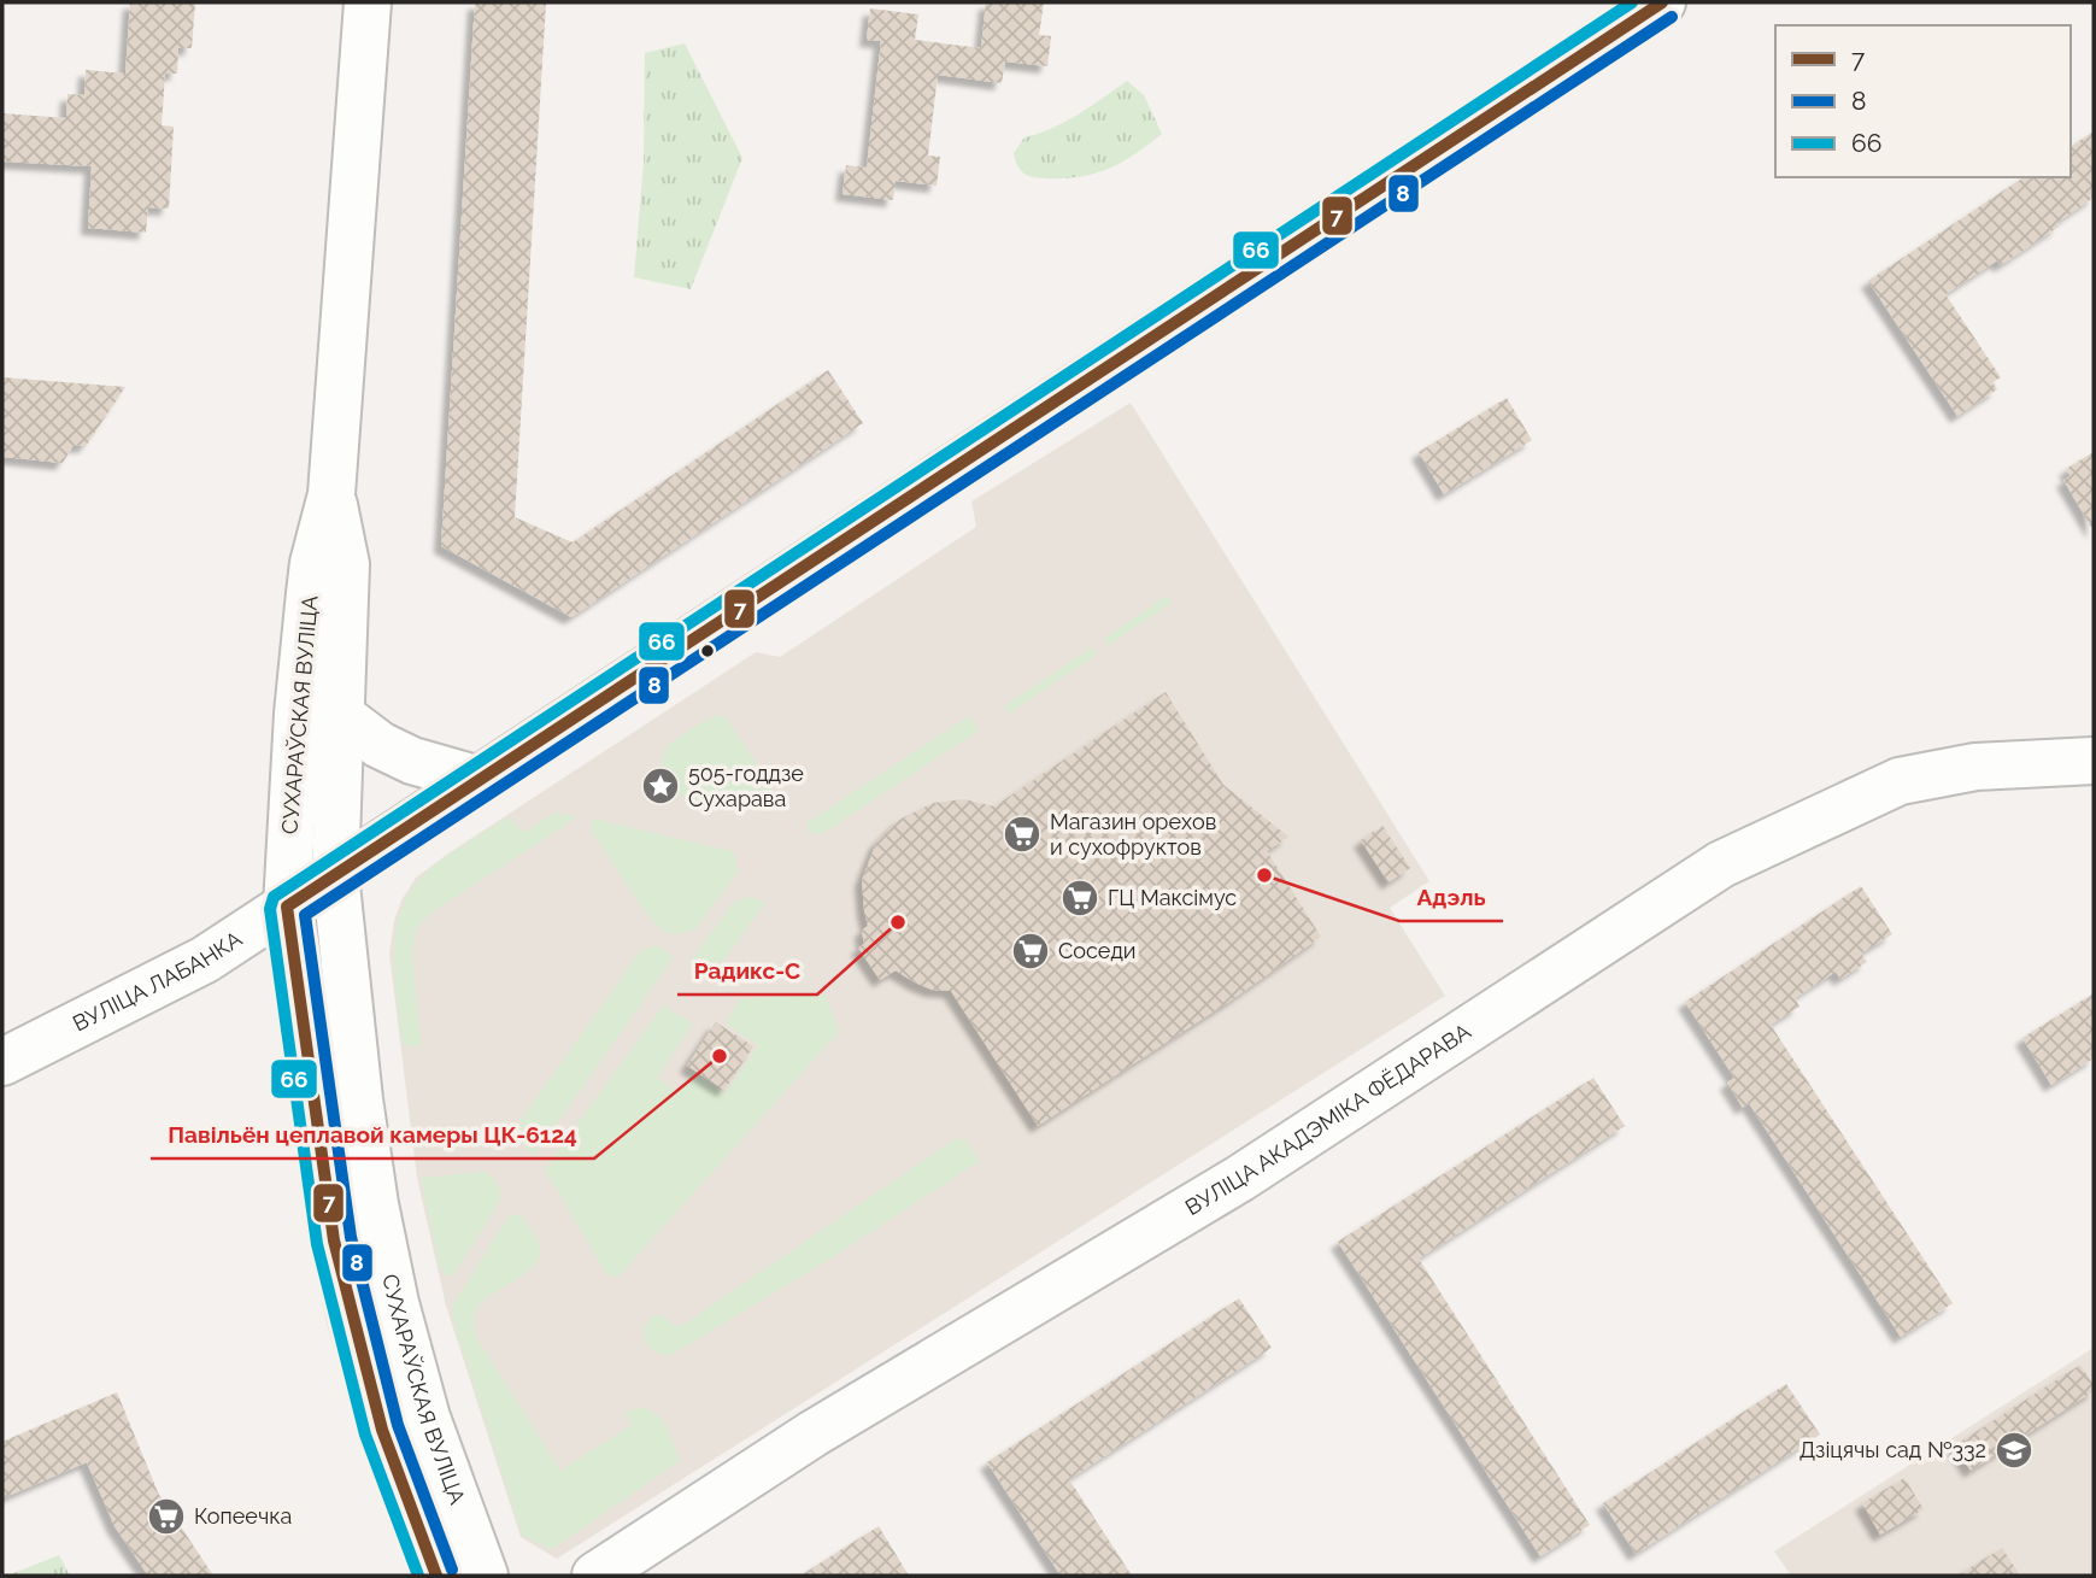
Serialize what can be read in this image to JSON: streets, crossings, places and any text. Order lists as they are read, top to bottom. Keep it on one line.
{"streets":{"main road":["СУХАРАЎСКАЯ ВУЛІЦА","ВУЛІЦА ЛАБАНКА","ВУЛІЦА АКАДЭМІКА ФЁДАРАВА"]},"crossings":[["СУХАРАЎСКАЯ ВУЛІЦА","ВУЛІЦА ЛАБАНКА"]],"places":{"place":["505-годдзе Сухарава"],"supermarket":["Магазин орехов и сухофруктов","ГЦ Максімус","Соседи","Копеечка"],"other":["Адэль","Радикс-С","Павільён цеплавой камеры ЦК-6124"],"school or university":["Дзіцячы сад №332"]},"lines":["transit line 7","transit line 66","transit line 8"],"legend":["7","8","66"]}
